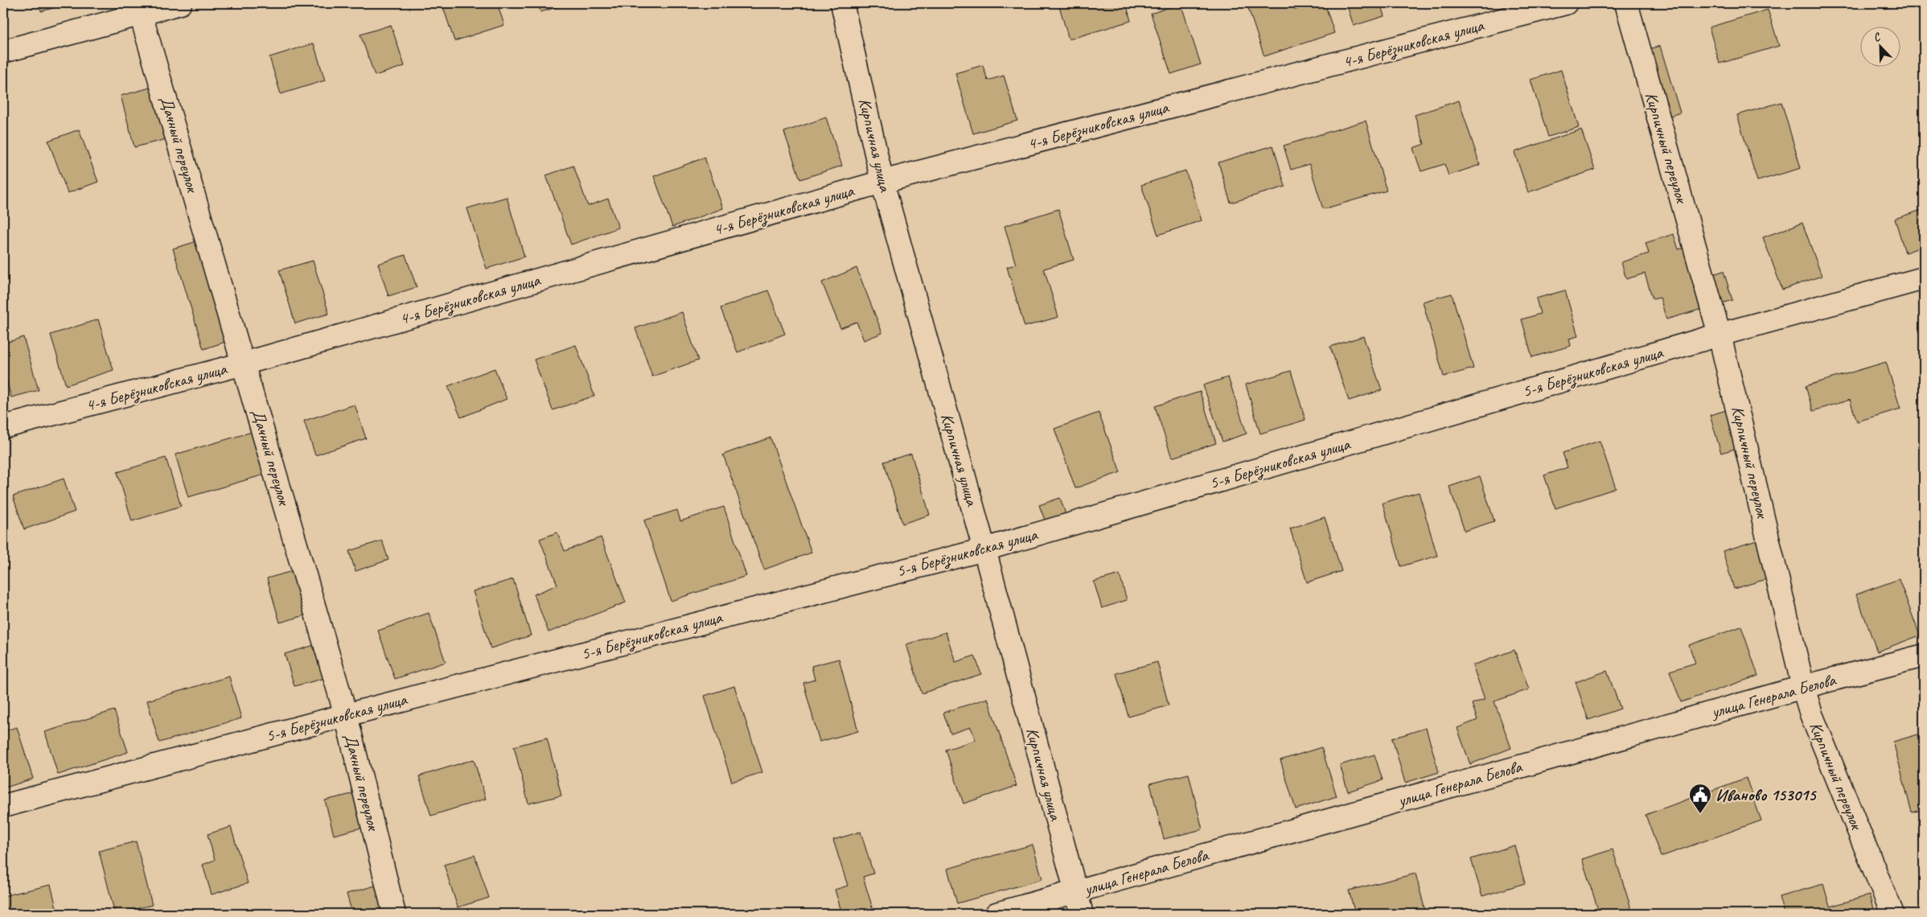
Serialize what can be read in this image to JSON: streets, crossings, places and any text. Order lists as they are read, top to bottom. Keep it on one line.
{"streets":{"street":["4-я Берёзниковская улица","Дачный переулок","Кирпичная улица","Кирпичный переулок","5-я Берёзниковская улица","улица Генерала Белова"]},"crossings":[["4-я Берёзниковская улица","Дачный переулок"],["4-я Берёзниковская улица","Кирпичная улица"],["Дачный переулок","5-я Берёзниковская улица"],["Кирпичная улица","5-я Берёзниковская улица"],["Кирпичная улица","улица Генерала Белова"],["Кирпичный переулок","5-я Берёзниковская улица"],["Кирпичный переулок","улица Генерала Белова"]],"places":{"public building":["Иваново 153015"]},"north":"top left"}
